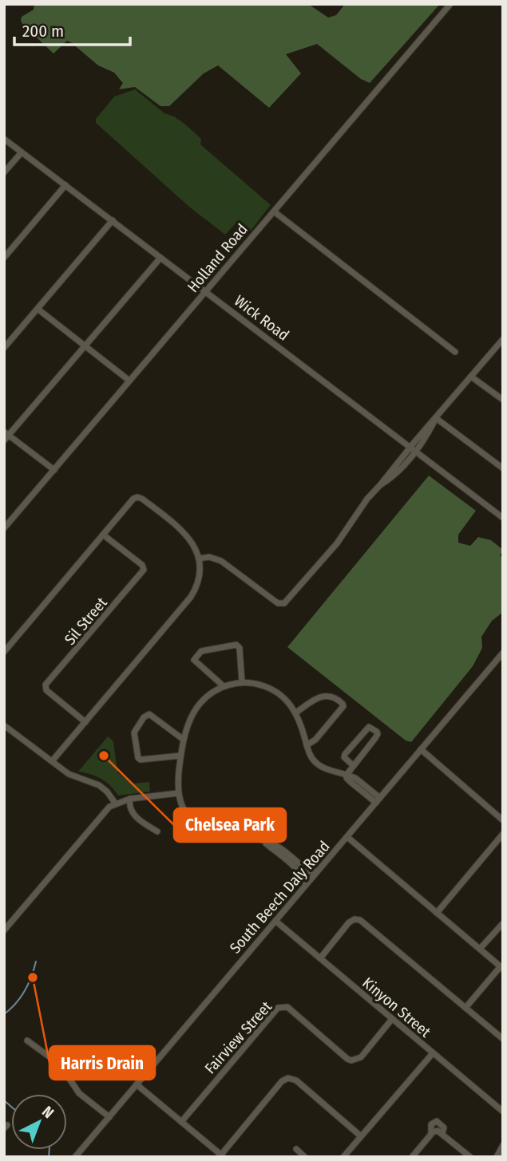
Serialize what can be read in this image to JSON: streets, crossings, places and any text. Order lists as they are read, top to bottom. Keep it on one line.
{"streets":{"street":["Holland Road","Wick Road","Sil Street","South Beech Daly Road","Kinyon Street","Fairview Street"]},"crossings":[["Holland Road","Wick Road"],["South Beech Daly Road","Kinyon Street"],["Kinyon Street","Fairview Street"]],"places":["Chelsea Park","Harris Drain"],"scale_bar":"200 m","north":"top right"}
